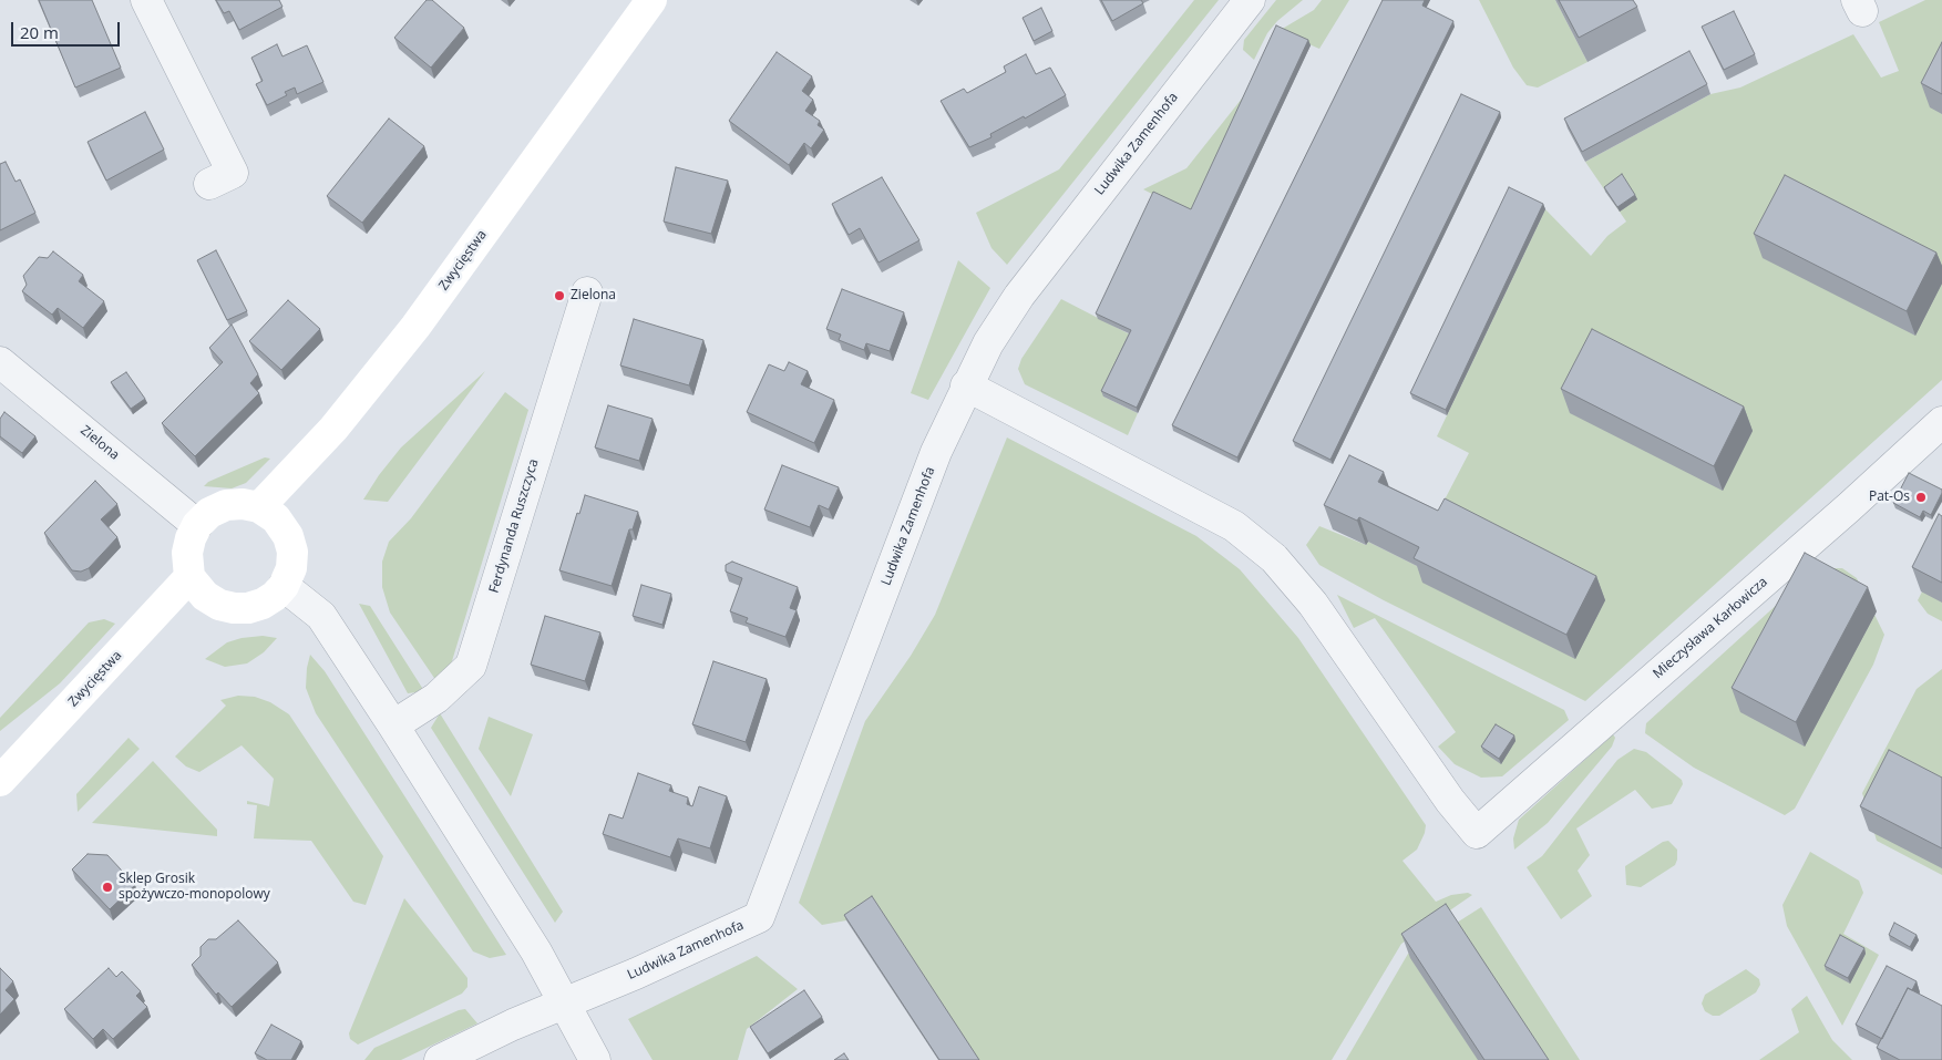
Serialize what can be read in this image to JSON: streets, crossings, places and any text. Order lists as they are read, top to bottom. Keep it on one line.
{"streets":{"main road":["Zwycięstwa"],"street":["Ludwika Zamenhofa","Zielona","Ferdynanda Ruszczyca","Mieczysława Karłowicza"]},"crossings":[["Ludwika Zamenhofa","Mieczysława Karłowicza"],["Zwycięstwa","Zielona"]],"places":["Zielona","Pat-Os","Sklep Grosik spożywczo-monopolowy"],"scale_bar":"20 m"}
